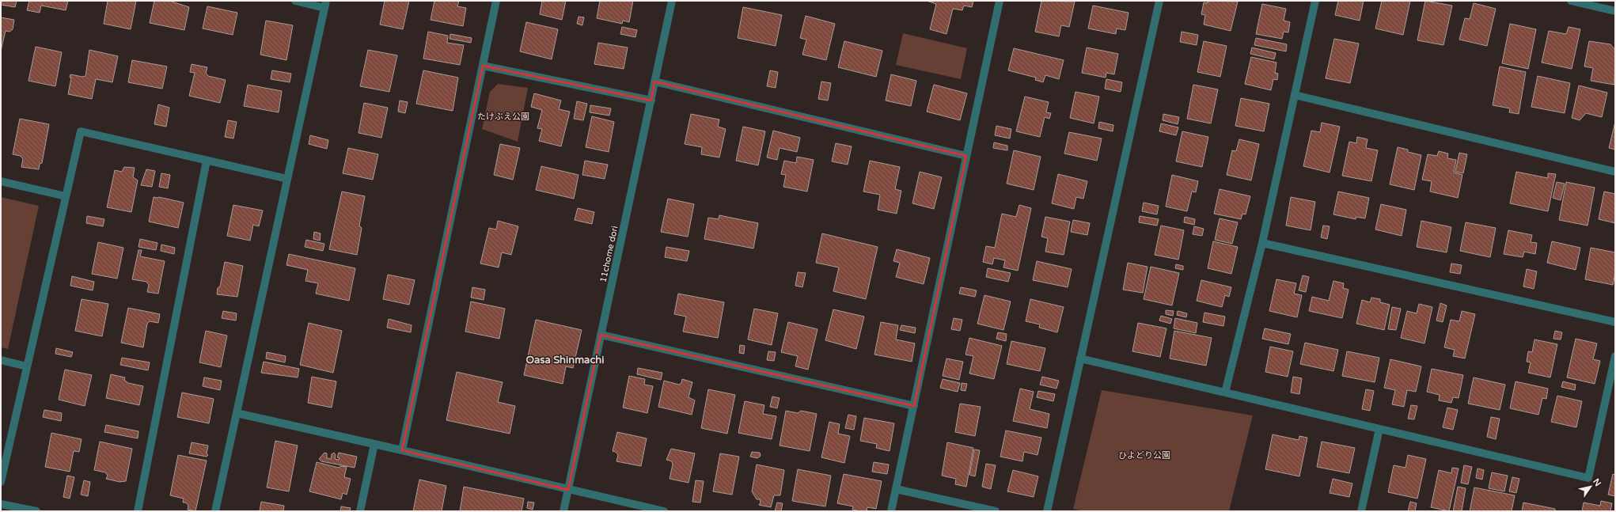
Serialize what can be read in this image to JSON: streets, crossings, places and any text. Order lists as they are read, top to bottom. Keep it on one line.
{"streets":{"street":["11chome dori"]},"districts":["Oasa Shinmachi"],"parks":["たけぶえ公園","ひよどり公園"],"north":"top right"}
